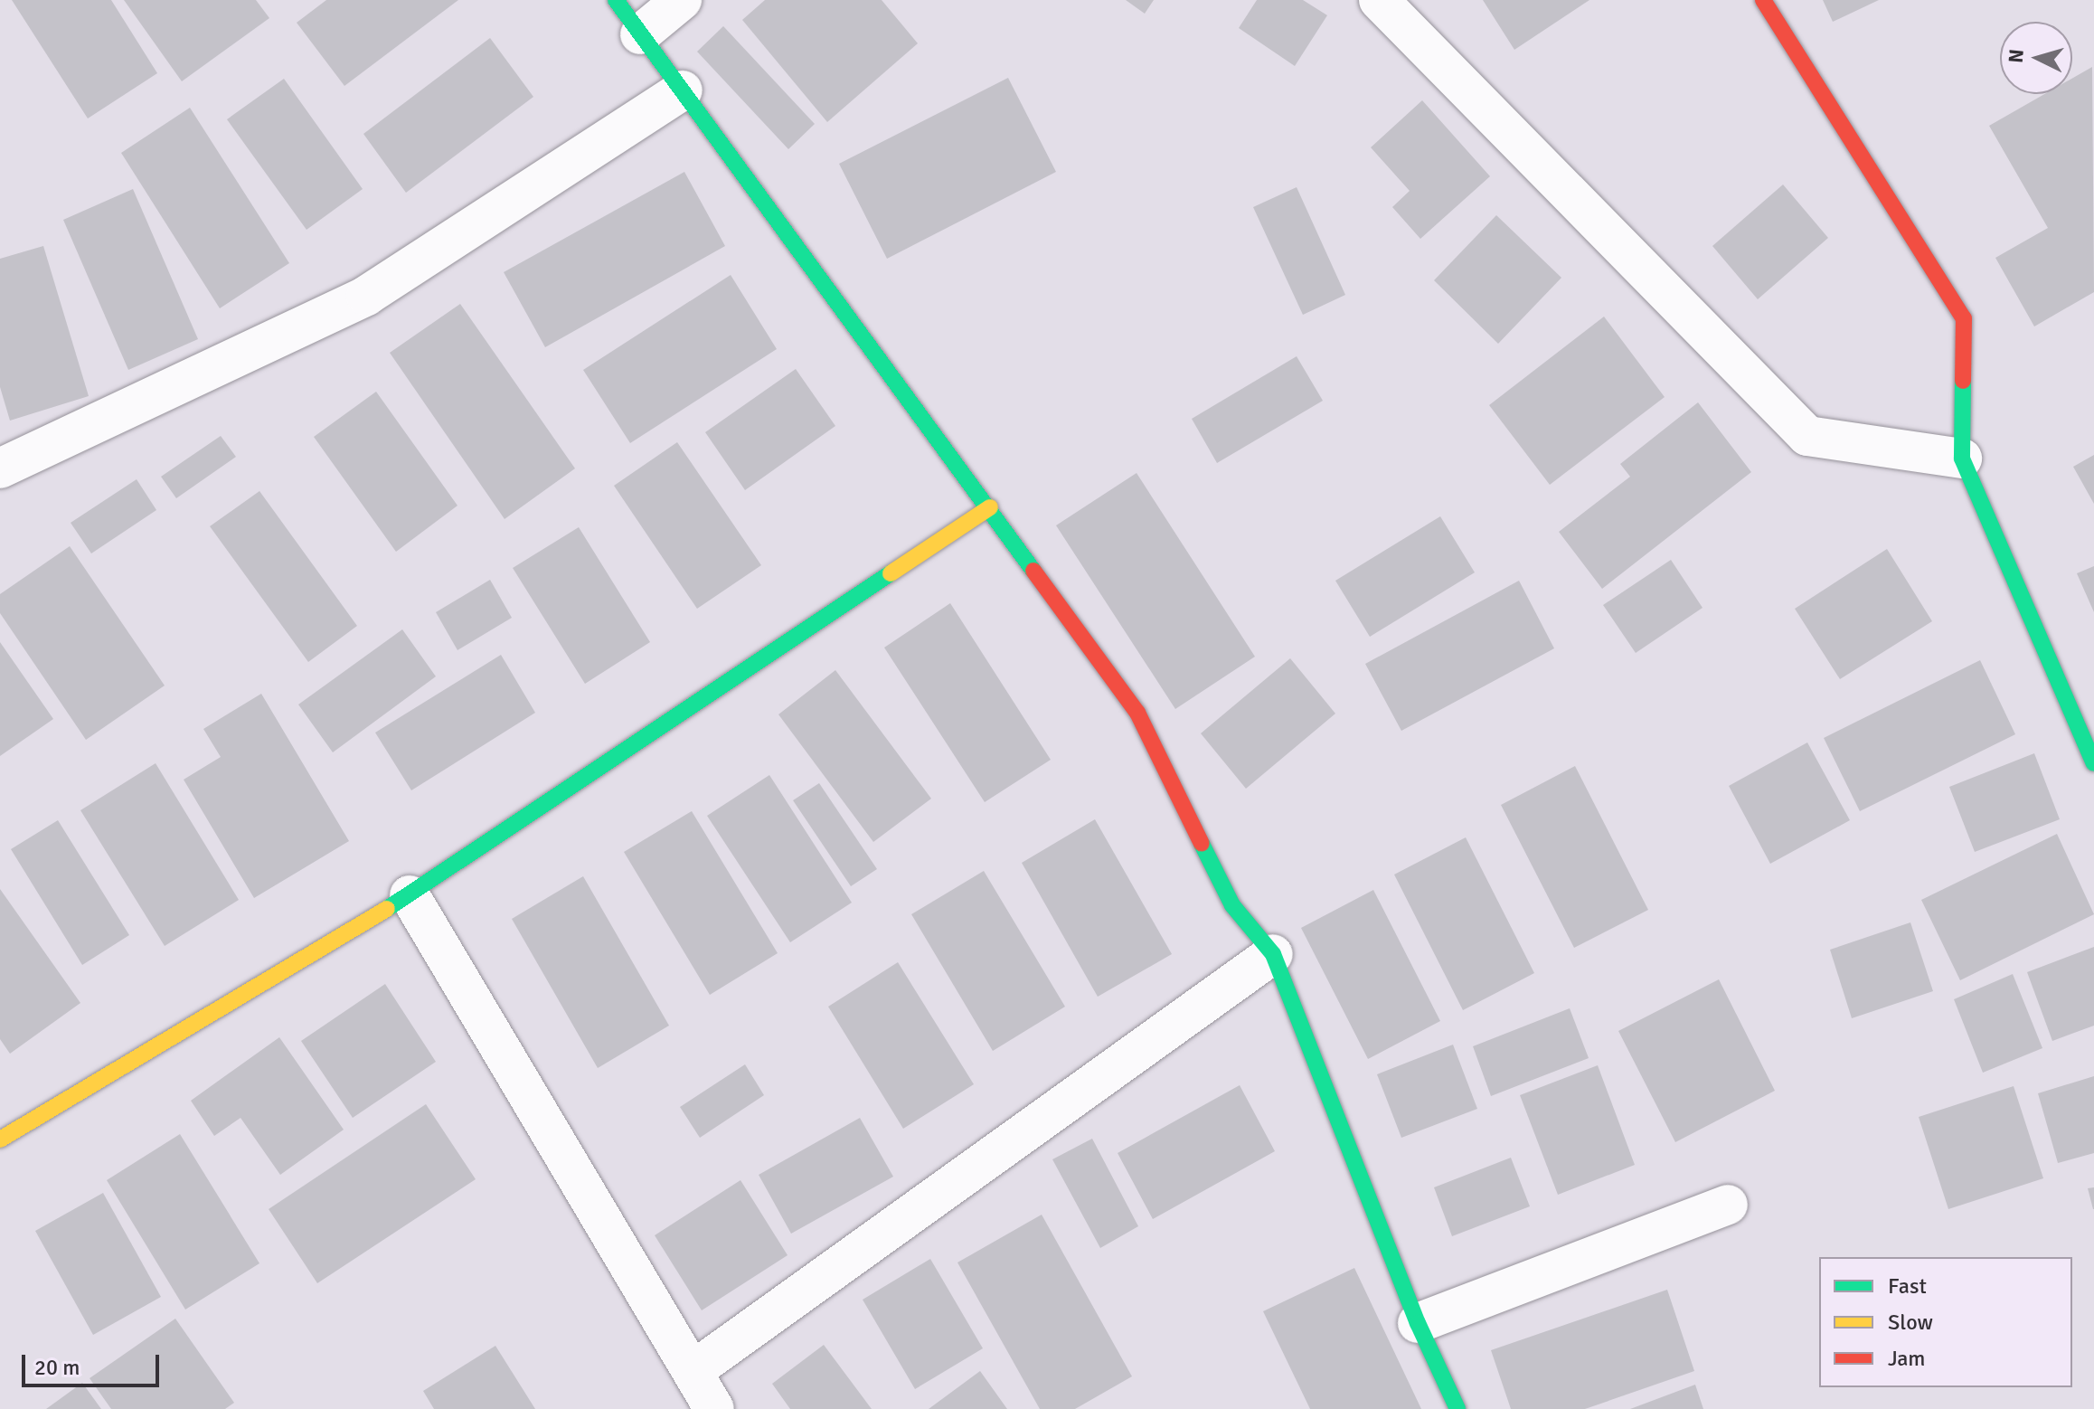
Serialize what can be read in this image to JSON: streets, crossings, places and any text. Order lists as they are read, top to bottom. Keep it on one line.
{"legend":["Fast","Slow","Jam"],"scale_bar":"20 m","north":"left"}
